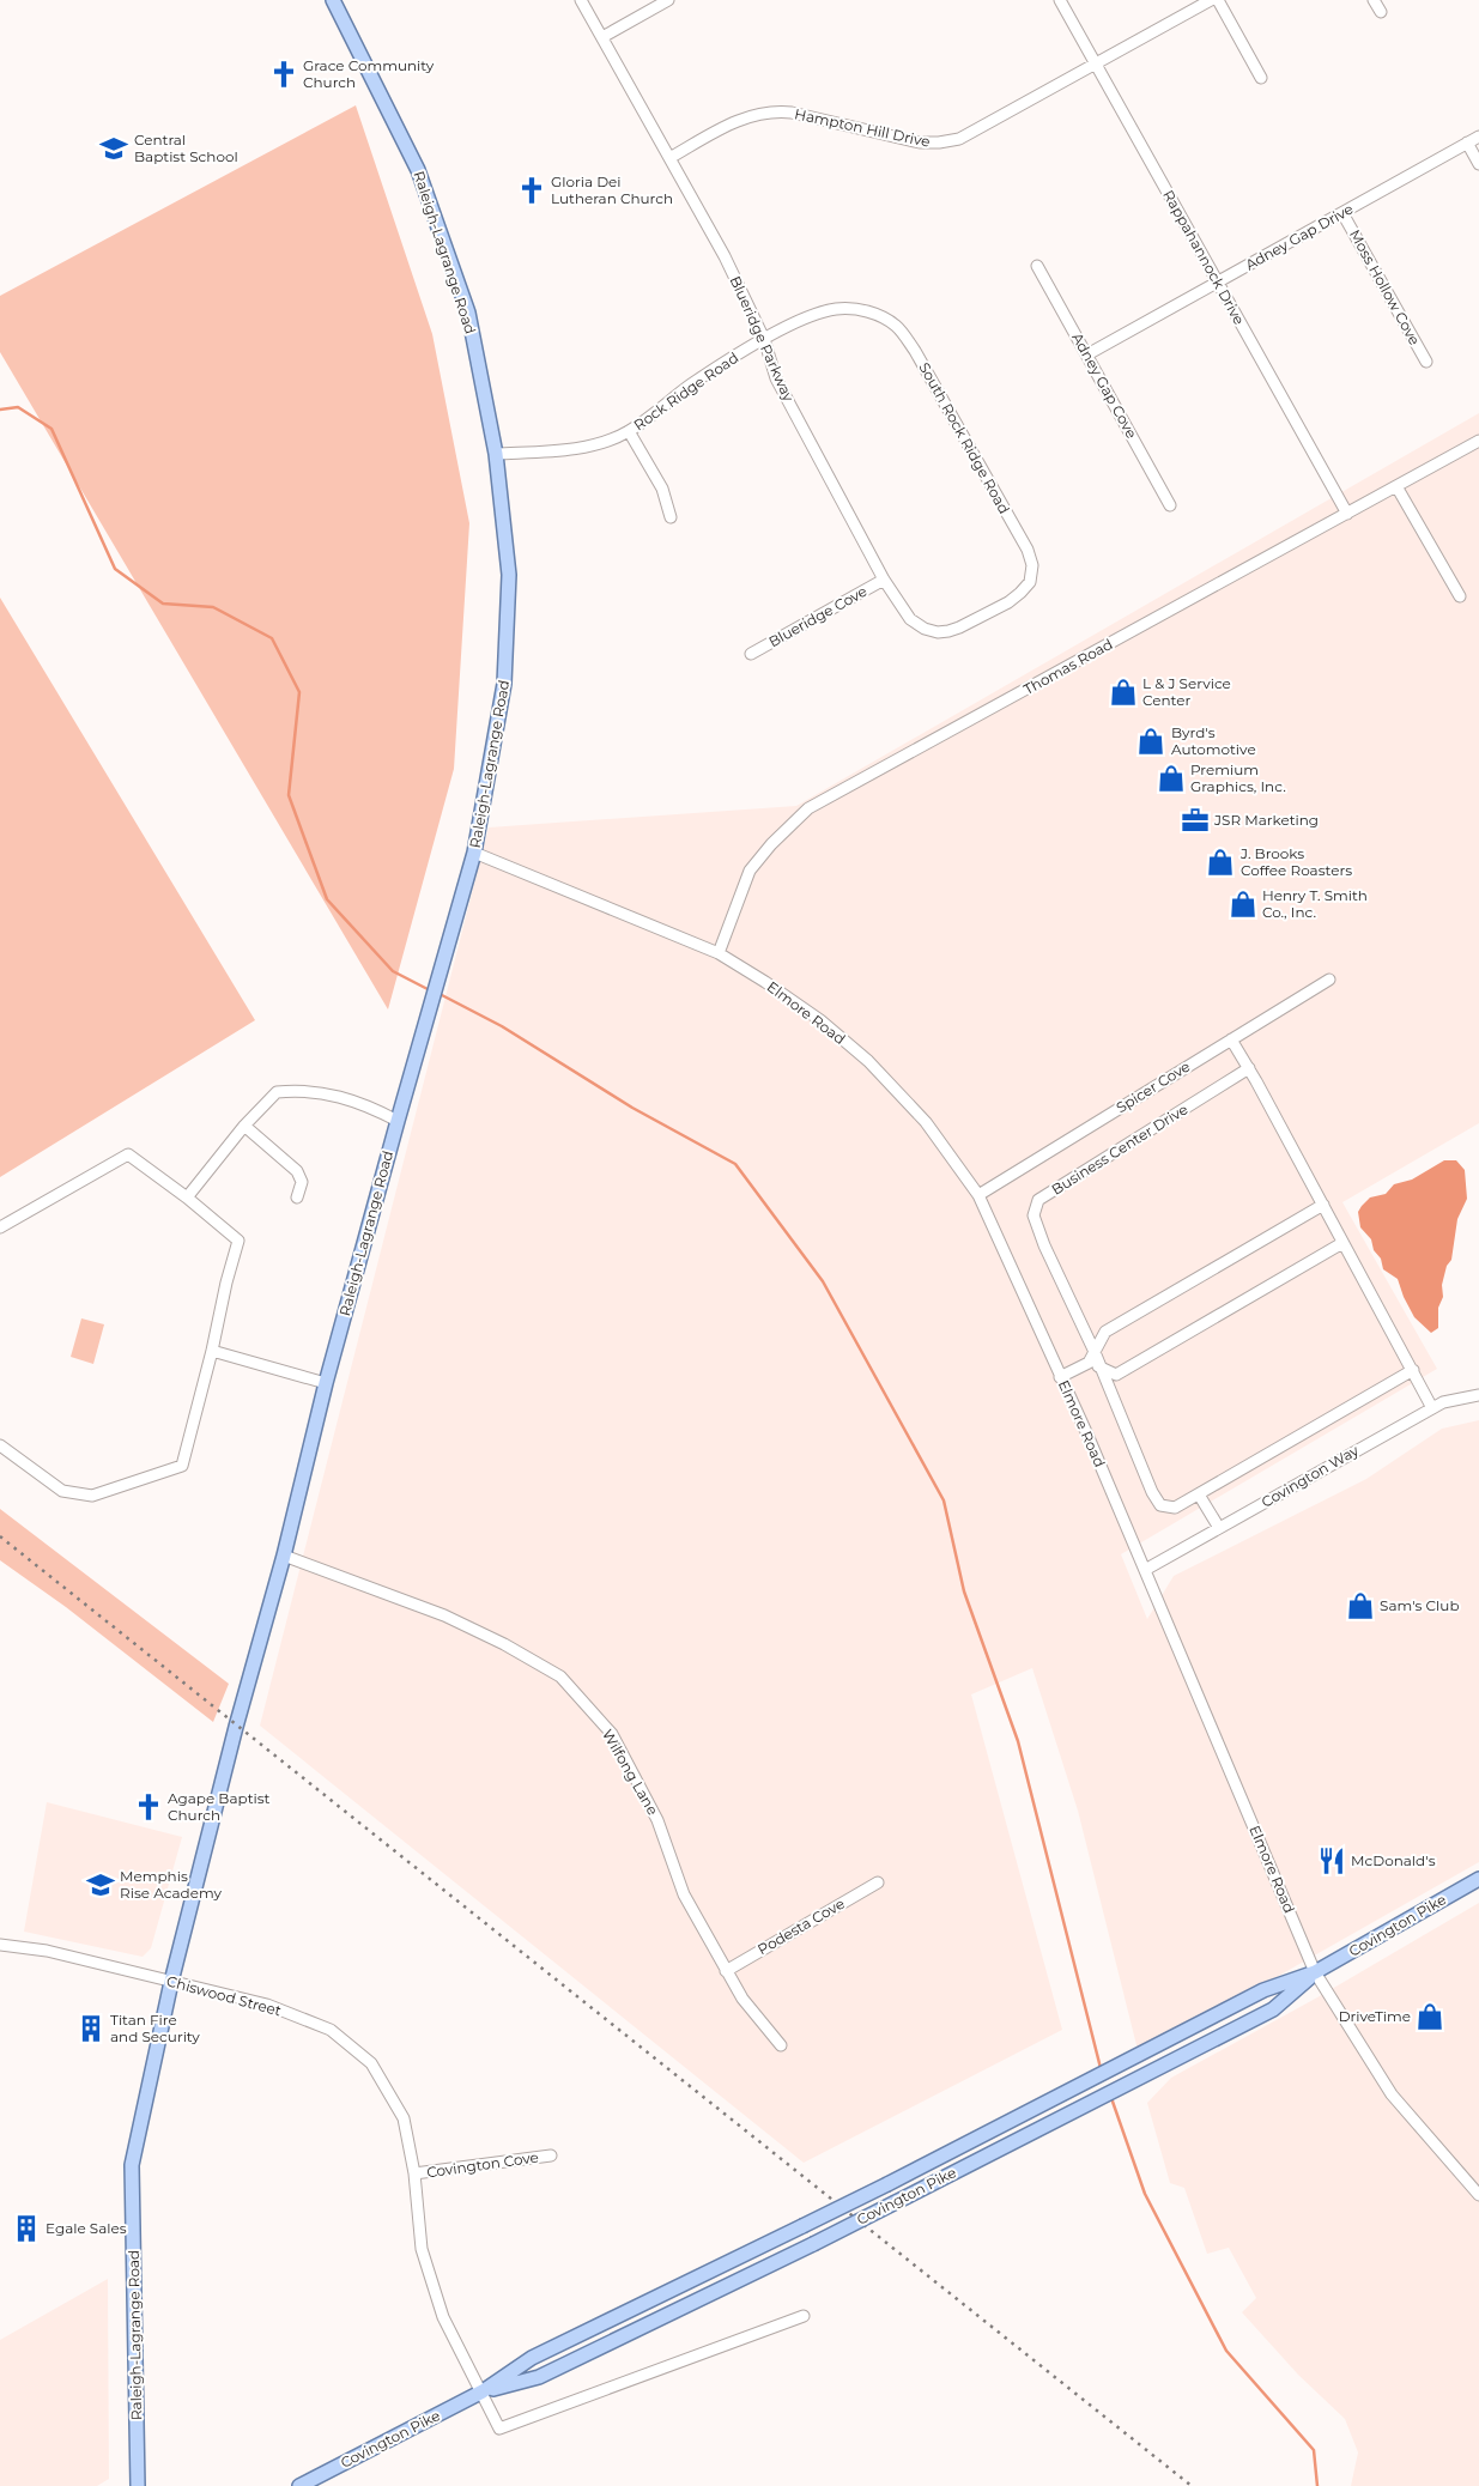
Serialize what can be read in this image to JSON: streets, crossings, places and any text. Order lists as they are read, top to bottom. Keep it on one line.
{"streets":{"main road":["Raleigh-Lagrange Road","Covington Pike"],"street":["Hampton Hill Drive","Adney Gap Drive","Rappahannock Drive","Moss Hollow Cove","Blueridge Parkway","Adney Gap Cove","Rock Ridge Road","South Rock Ridge Road","Blueridge Cove","Thomas Road","Elmore Road","Spicer Cove","Business Center Drive","Covington Way","Wilfong Lane","Podesta Cove","Chiswood Street","Covington Cove"]},"crossings":[["Hampton Hill Drive","Rappahannock Drive"],["Hampton Hill Drive","Blueridge Parkway"],["Adney Gap Drive","Rappahannock Drive"],["Adney Gap Drive","Moss Hollow Cove"],["Adney Gap Drive","Adney Gap Cove"],["Raleigh-Lagrange Road","Rock Ridge Road"],["Raleigh-Lagrange Road","Elmore Road"],["Raleigh-Lagrange Road","Wilfong Lane"],["Raleigh-Lagrange Road","Chiswood Street"],["Rappahannock Drive","Thomas Road"],["Blueridge Parkway","Rock Ridge Road"],["Blueridge Parkway","South Rock Ridge Road"],["Blueridge Parkway","Blueridge Cove"],["Rock Ridge Road","South Rock Ridge Road"],["Thomas Road","Elmore Road"],["Elmore Road","Spicer Cove"],["Elmore Road","Covington Way"],["Elmore Road","Covington Pike"],["Wilfong Lane","Podesta Cove"],["Covington Pike","Chiswood Street"],["Chiswood Street","Covington Cove"]],"places":{"church":["Grace Community Church","Gloria Dei Lutheran Church","Agape Baptist Church"],"school or university":["Central Baptist School","Memphis Rise Academy"],"shop":["L & J Service Center","Byrd's Automotive","Premium Graphics, Inc.","J. Brooks Coffee Roasters","Henry T. Smith Co., Inc.","Sam's Club","DriveTime"],"office":["JSR Marketing"],"restaurant":["McDonald's"],"building":["Titan Fire and Security","Egale Sales"]}}
